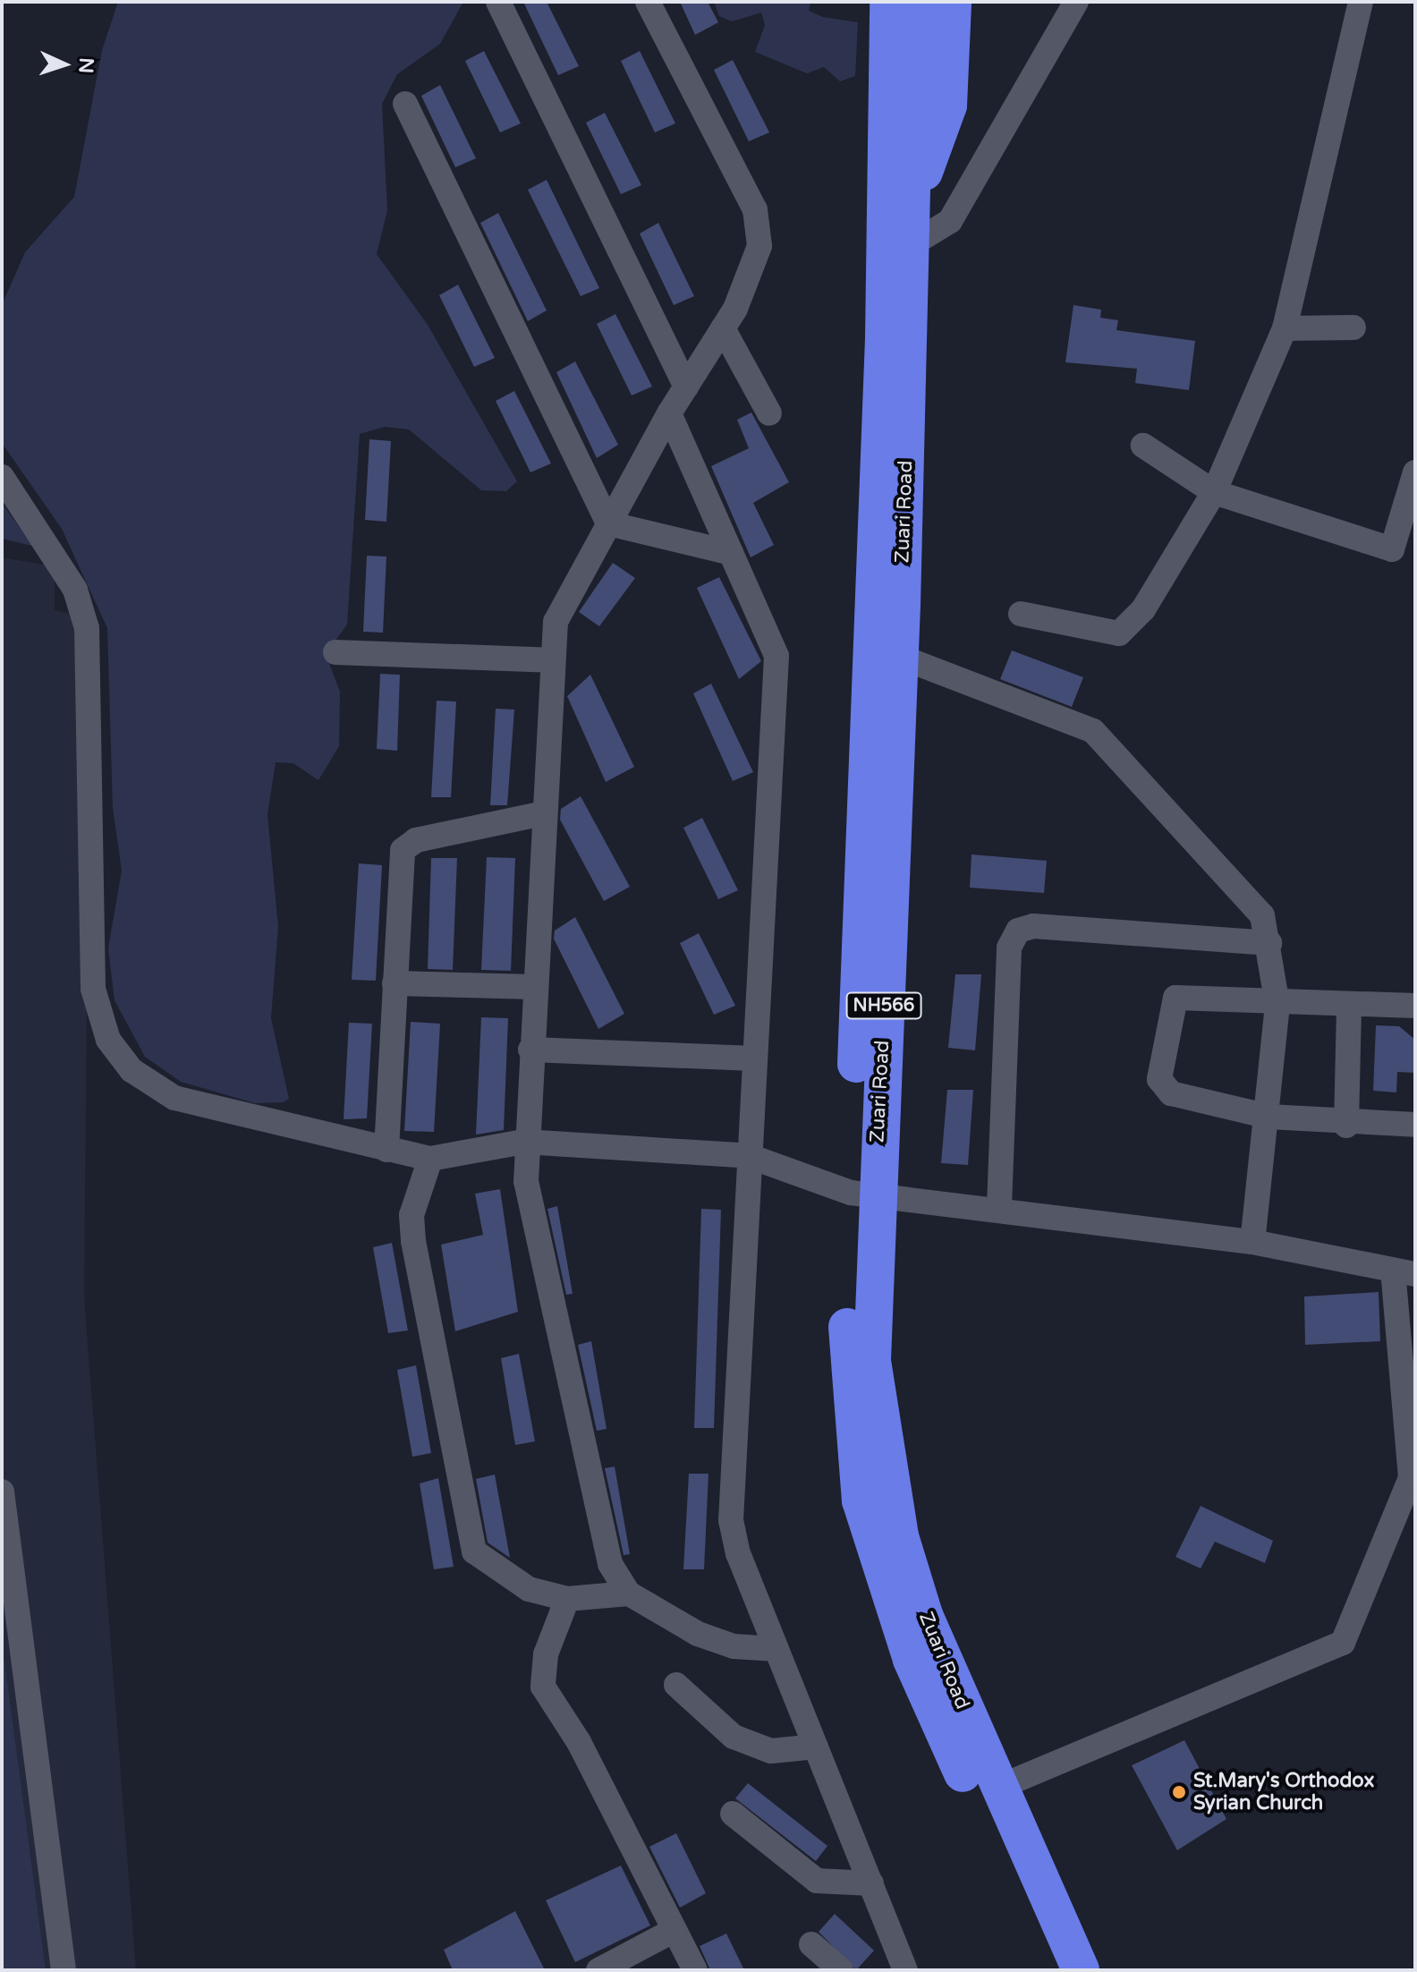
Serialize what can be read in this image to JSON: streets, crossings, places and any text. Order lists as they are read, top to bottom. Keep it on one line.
{"streets":{"highway":["Zuari Road","NH566"]},"places":["St.Mary's Orthodox Syrian Church"],"north":"right"}
